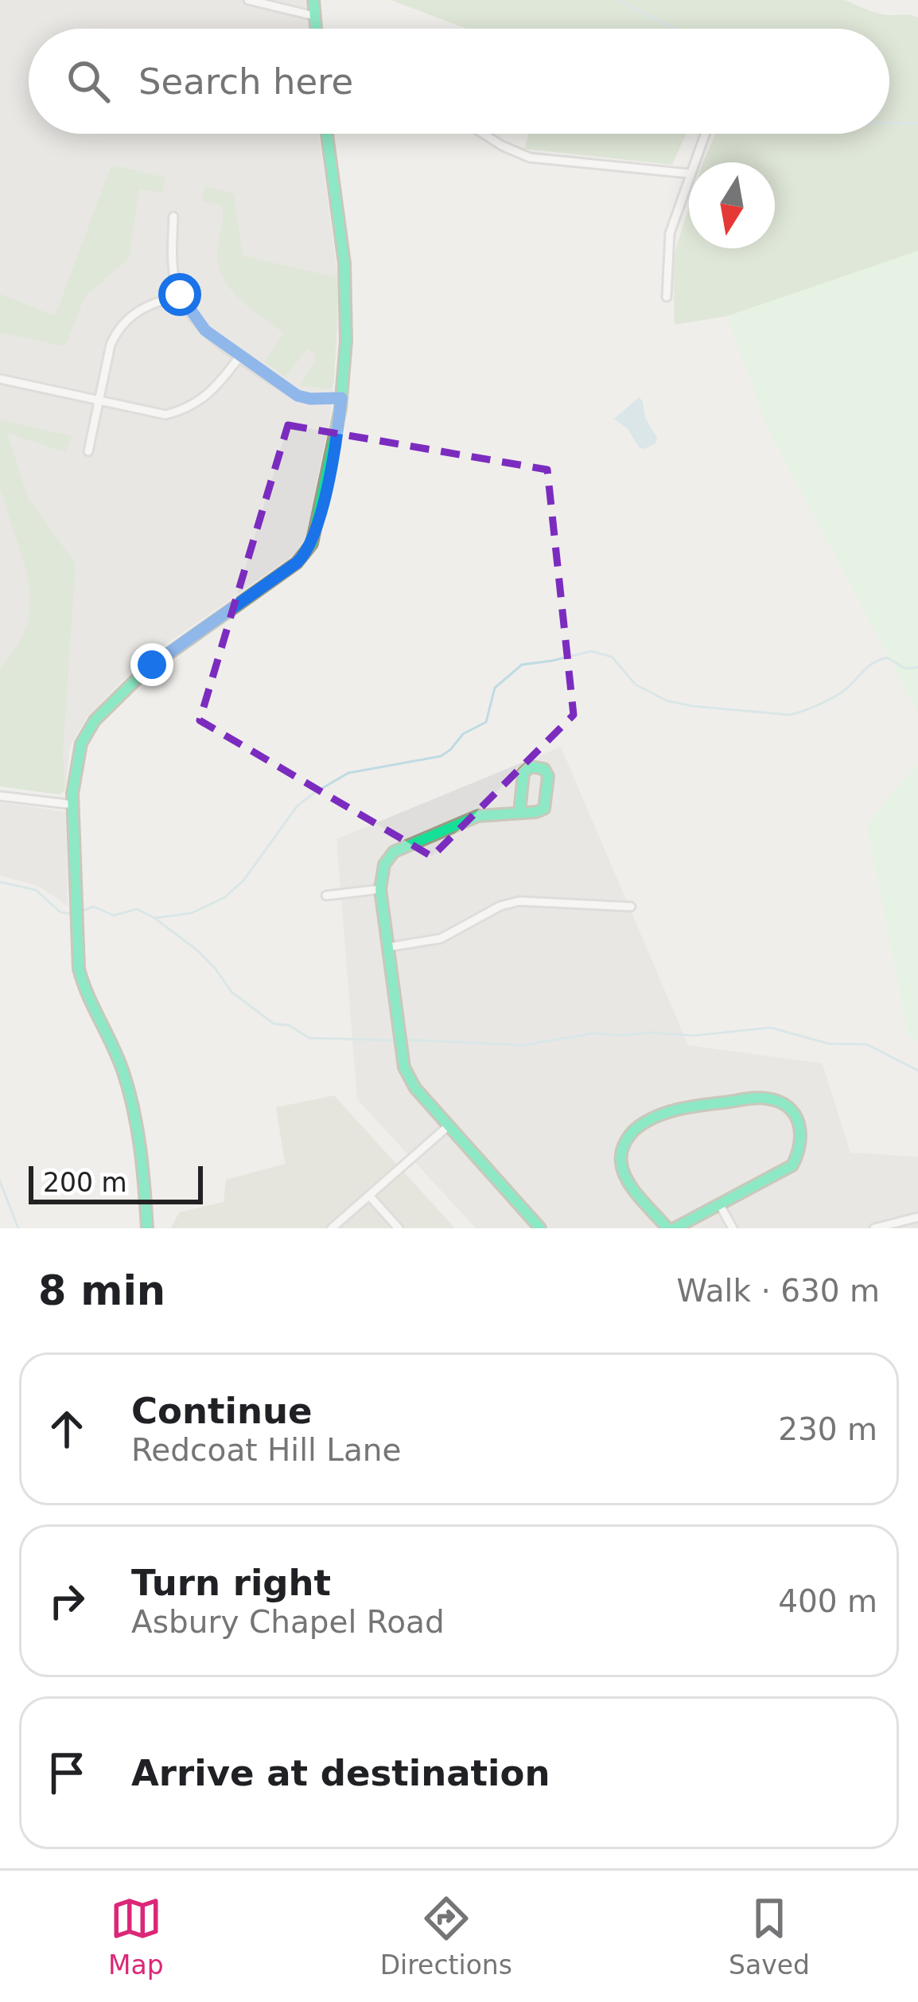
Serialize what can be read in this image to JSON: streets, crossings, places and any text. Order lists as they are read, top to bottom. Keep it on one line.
{"scale_bar":"200 m","north":"bottom","page":{"search":"Search here","scale":"200 m","heading":["8 min","Walk · 630 m"],"list":[["Continue","Redcoat Hill Lane","230 m"],["Turn right","Asbury Chapel Road","400 m"],"Arrive at destination"],"nav":["Map","Directions","Saved"]}}
